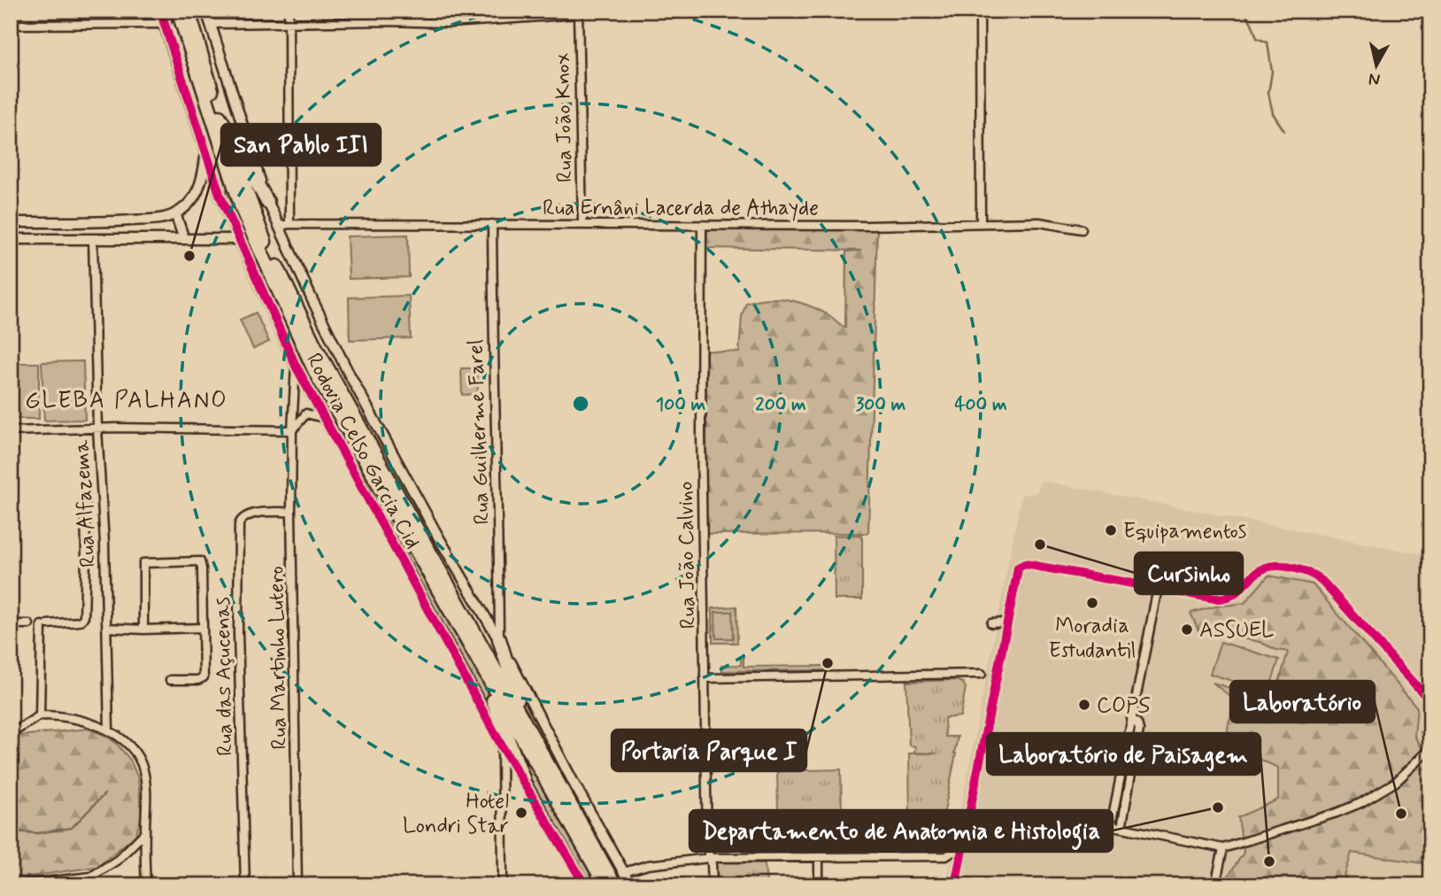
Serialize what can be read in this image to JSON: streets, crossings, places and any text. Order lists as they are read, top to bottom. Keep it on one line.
{"streets":{"highway":["Rodovia Celso Garcia Cid"],"street":["Rua João Knox","Rua Ernâni Lacerda de Athayde","Rua Guilherme Farel","Rua Alfazema","Rua João Calvino","Rua Martinho Lutero","Rua das Açucenas"]},"crossings":[["Rua João Knox","Rua Ernâni Lacerda de Athayde"],["Rua Ernâni Lacerda de Athayde","Rua Guilherme Farel"],["Rua Ernâni Lacerda de Athayde","Rodovia Celso Garcia Cid"],["Rua Ernâni Lacerda de Athayde","Rua João Calvino"],["Rua Guilherme Farel","Rodovia Celso Garcia Cid"],["Rodovia Celso Garcia Cid","Rua Martinho Lutero"],["Rua Martinho Lutero","Rua das Açucenas"]],"districts":["GLEBA PALHANO"],"places":["San Pablo III","Equipamentos","Cursinho","Moradia Estudantil","ASSUEL","Portaria Parque I","COPS","Departamento de Anatomia e Histologia","Hotel Londri Star","Laboratório","Laboratório de Paisagem"],"north":"bottom","rings":["100 m","200 m","300 m","400 m"]}
